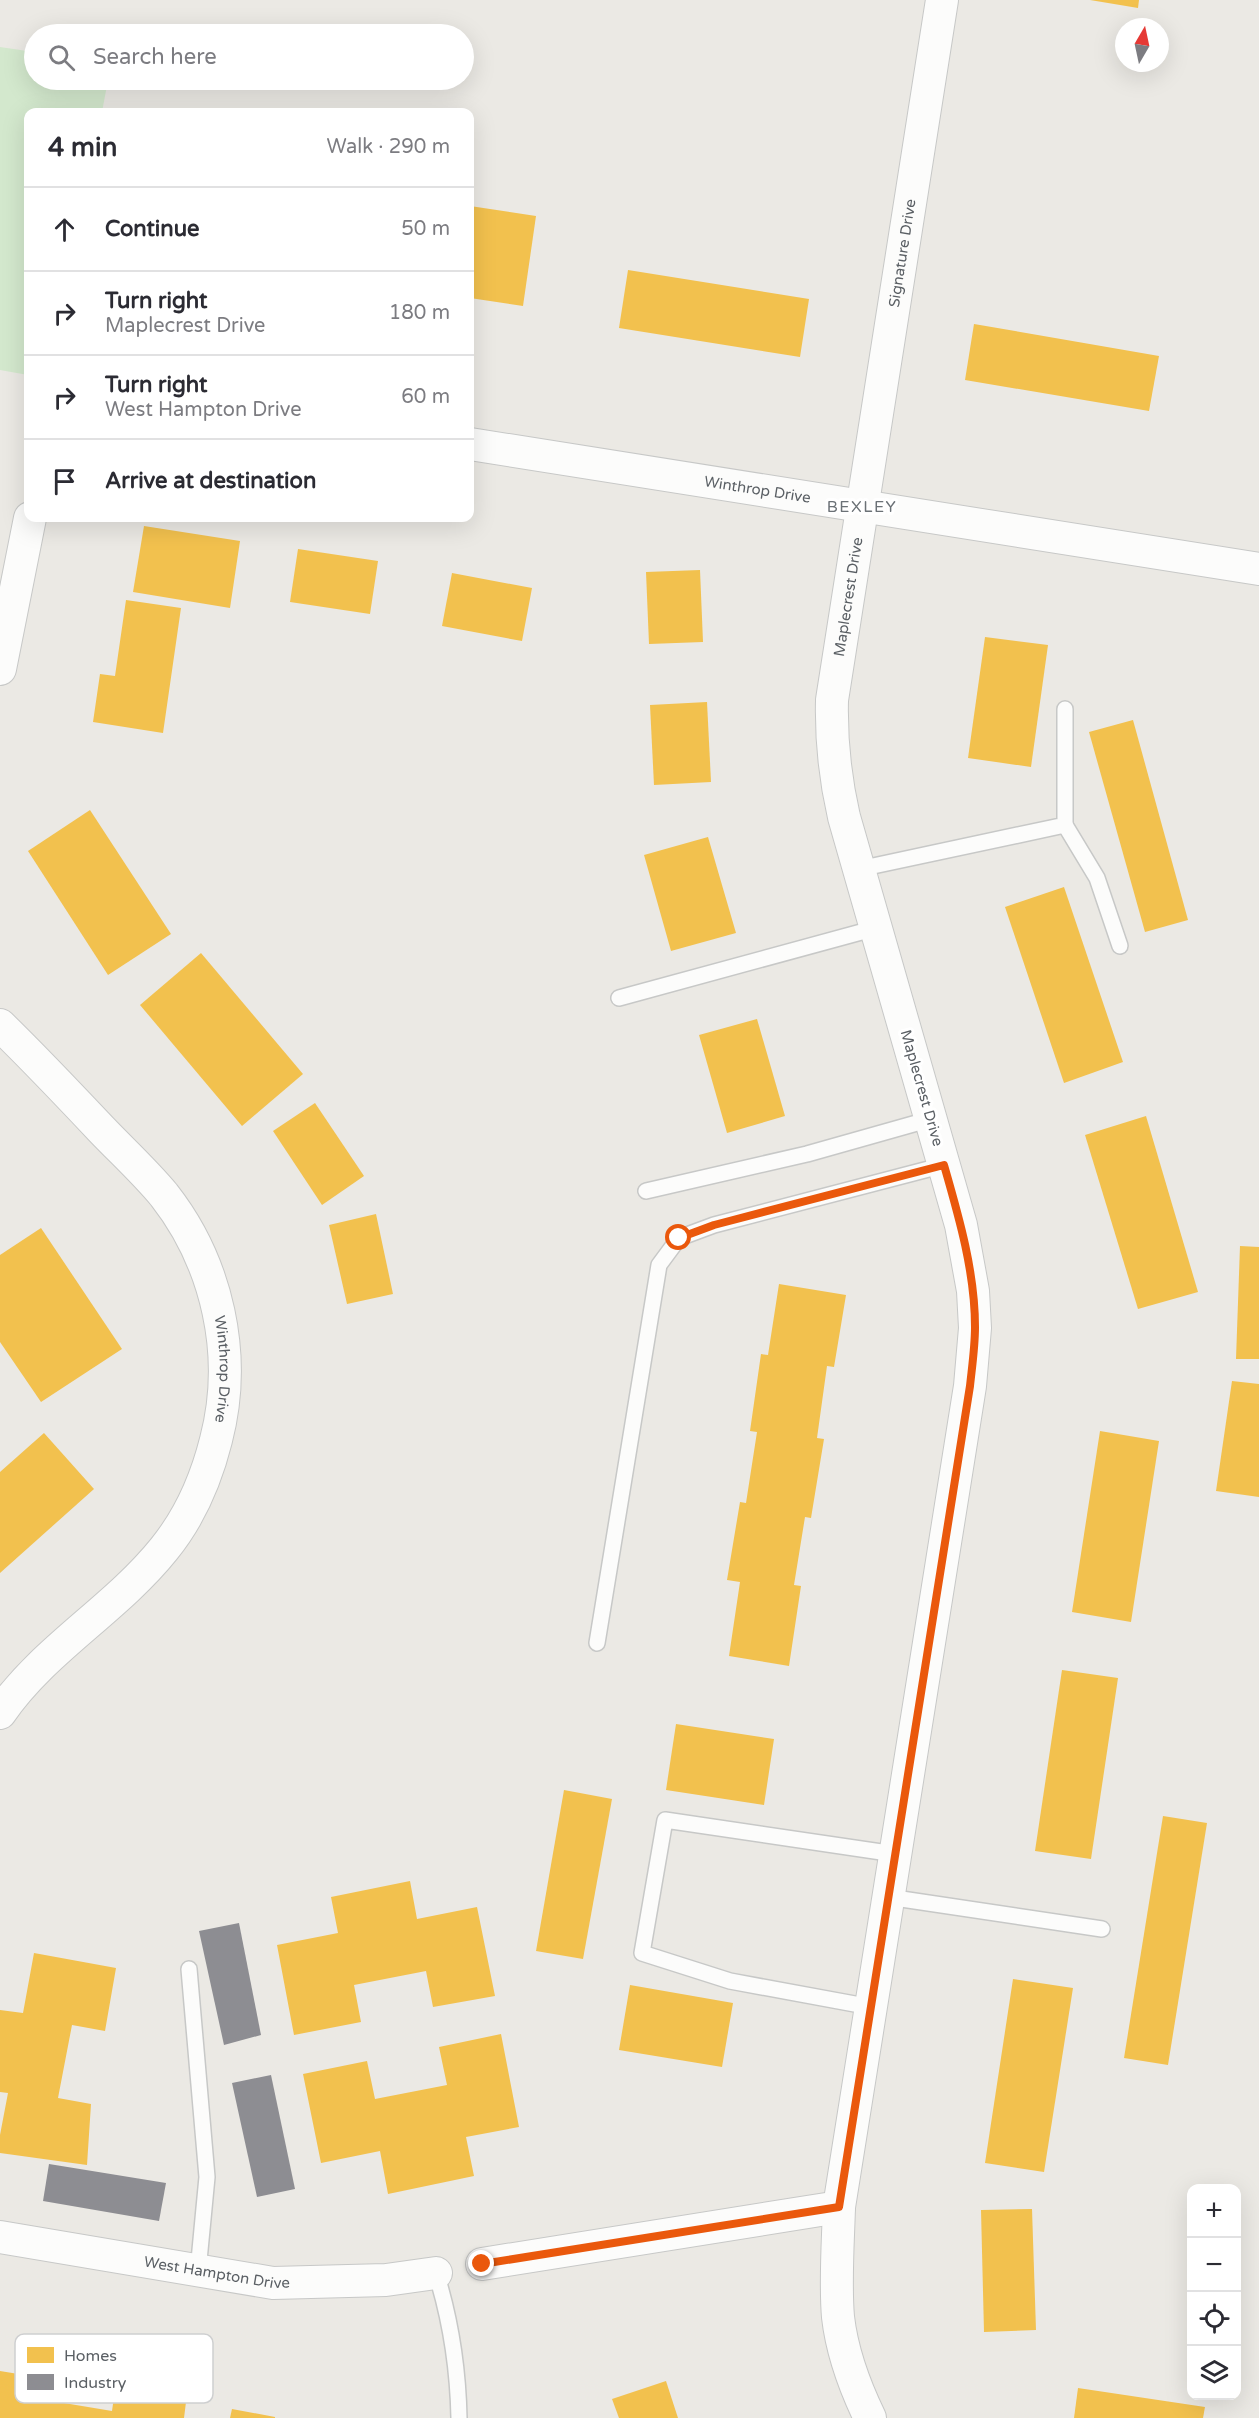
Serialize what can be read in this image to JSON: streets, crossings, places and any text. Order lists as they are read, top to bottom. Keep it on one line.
{"streets":{"street":["Signature Drive","Winthrop Drive","Maplecrest Drive","West Hampton Drive"]},"crossings":[["Signature Drive","Winthrop Drive"],["Signature Drive","Maplecrest Drive"],["Winthrop Drive","Maplecrest Drive"]],"districts":["BEXLEY"],"legend":["Homes","Industry"],"north":"top","page":{"search":"Search here","heading":["4 min","Walk · 290 m"],"list":[["Continue","50 m"],["Turn right","Maplecrest Drive","180 m"],["Turn right","West Hampton Drive","60 m"],"Arrive at destination"],"map_buttons":["+","−"]}}
